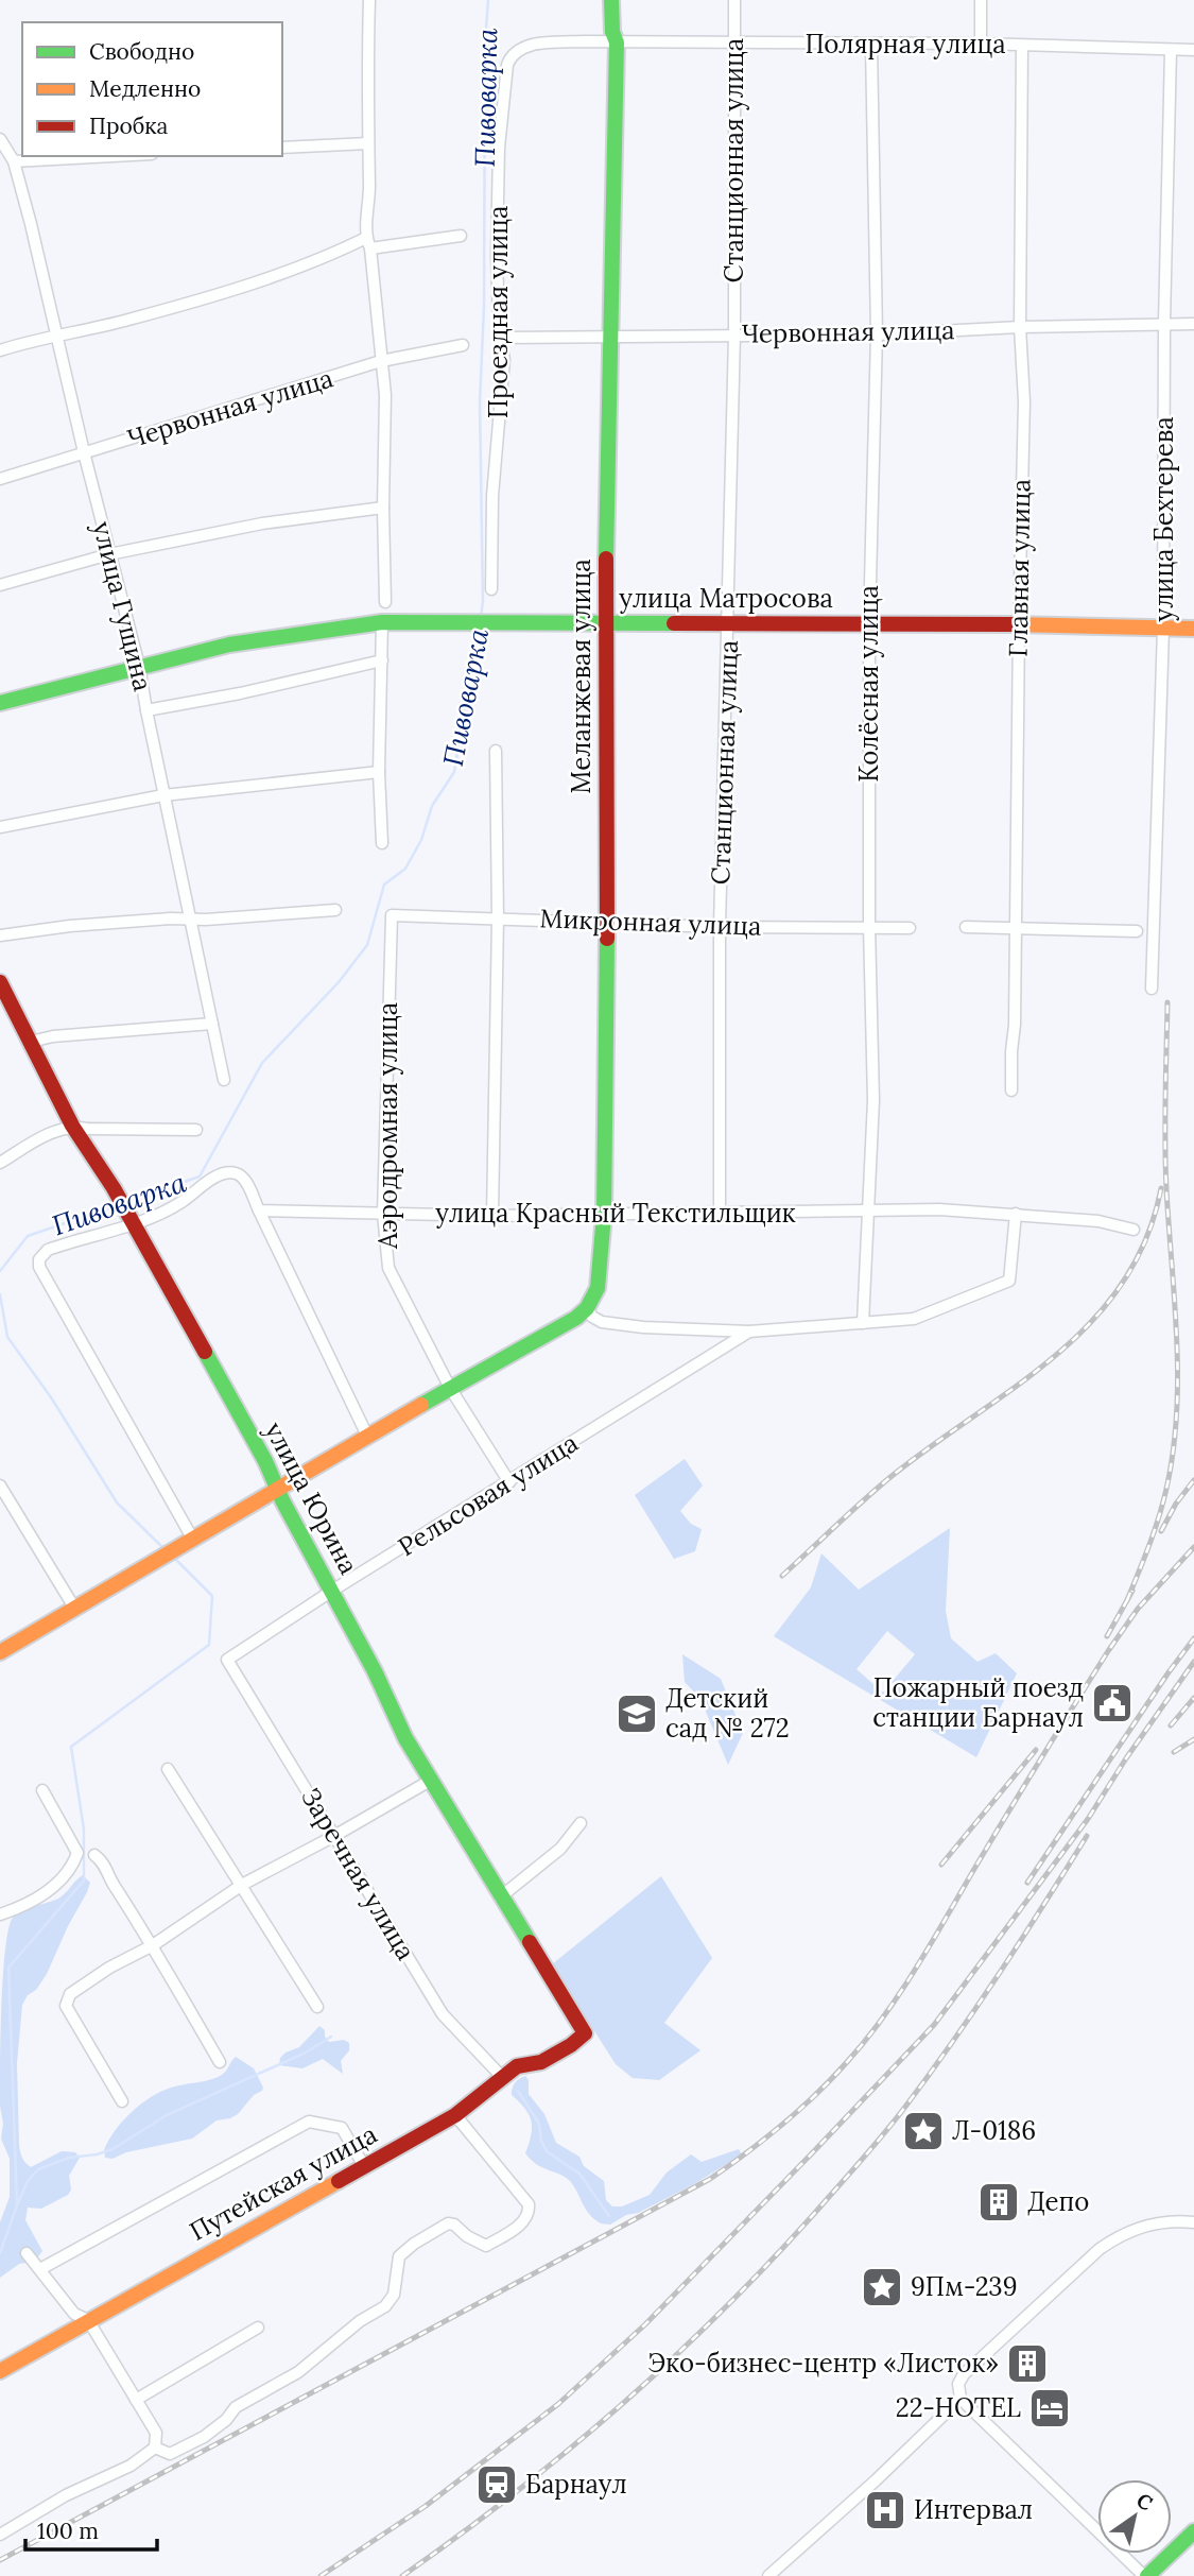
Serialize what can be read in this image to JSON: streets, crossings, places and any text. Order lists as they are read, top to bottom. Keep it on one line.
{"streets":{"street":["Полярная улица","Станционная улица","Проездная улица","Червонная улица","улица Бехтерева","Главная улица","улица Матросова","улица Гущина","Меланжевая улица","Колёсная улица","Микронная улица","Аэродромная улица","улица Красный Текстильщик","Рельсовая улица","улица Юрина","Заречная улица","Путейская улица"]},"crossings":[["Полярная улица","Станционная улица"],["Полярная улица","Проездная улица"],["Полярная улица","улица Бехтерева"],["Полярная улица","Главная улица"],["Полярная улица","Меланжевая улица"],["Полярная улица","Колёсная улица"],["Станционная улица","Червонная улица"],["Станционная улица","улица Матросова"],["Станционная улица","Микронная улица"],["Станционная улица","улица Красный Текстильщик"],["Проездная улица","Червонная улица"],["Проездная улица","Меланжевая улица"],["Червонная улица","улица Бехтерева"],["Червонная улица","Главная улица"],["Червонная улица","улица Гущина"],["Червонная улица","Меланжевая улица"],["Червонная улица","Колёсная улица"],["улица Бехтерева","улица Матросова"],["Главная улица","улица Матросова"],["улица Матросова","улица Гущина"],["улица Матросова","Меланжевая улица"],["улица Матросова","Колёсная улица"],["Меланжевая улица","Микронная улица"],["Меланжевая улица","улица Красный Текстильщик"],["Колёсная улица","Микронная улица"],["Колёсная улица","улица Красный Текстильщик"],["Микронная улица","Аэродромная улица"],["Аэродромная улица","улица Красный Текстильщик"],["Аэродромная улица","Рельсовая улица"],["Рельсовая улица","улица Юрина"],["Рельсовая улица","Заречная улица"],["улица Юрина","Путейская улица"],["Заречная улица","Путейская улица"]],"water":["Пивоварка"],"places":{"public building":["Пожарный поезд станции Барнаул"],"school or university":["Детский сад № 272"],"place":["Л-0186","9Пм-239"],"building":["Депо","Эко-бизнес-центр «Листок»"],"hotel":["22-HOTEL"],"station":["Барнаул"],"hospital":["Интервал"]},"legend":["Свободно","Медленно","Пробка"],"scale_bar":"100 m","north":"top right"}
